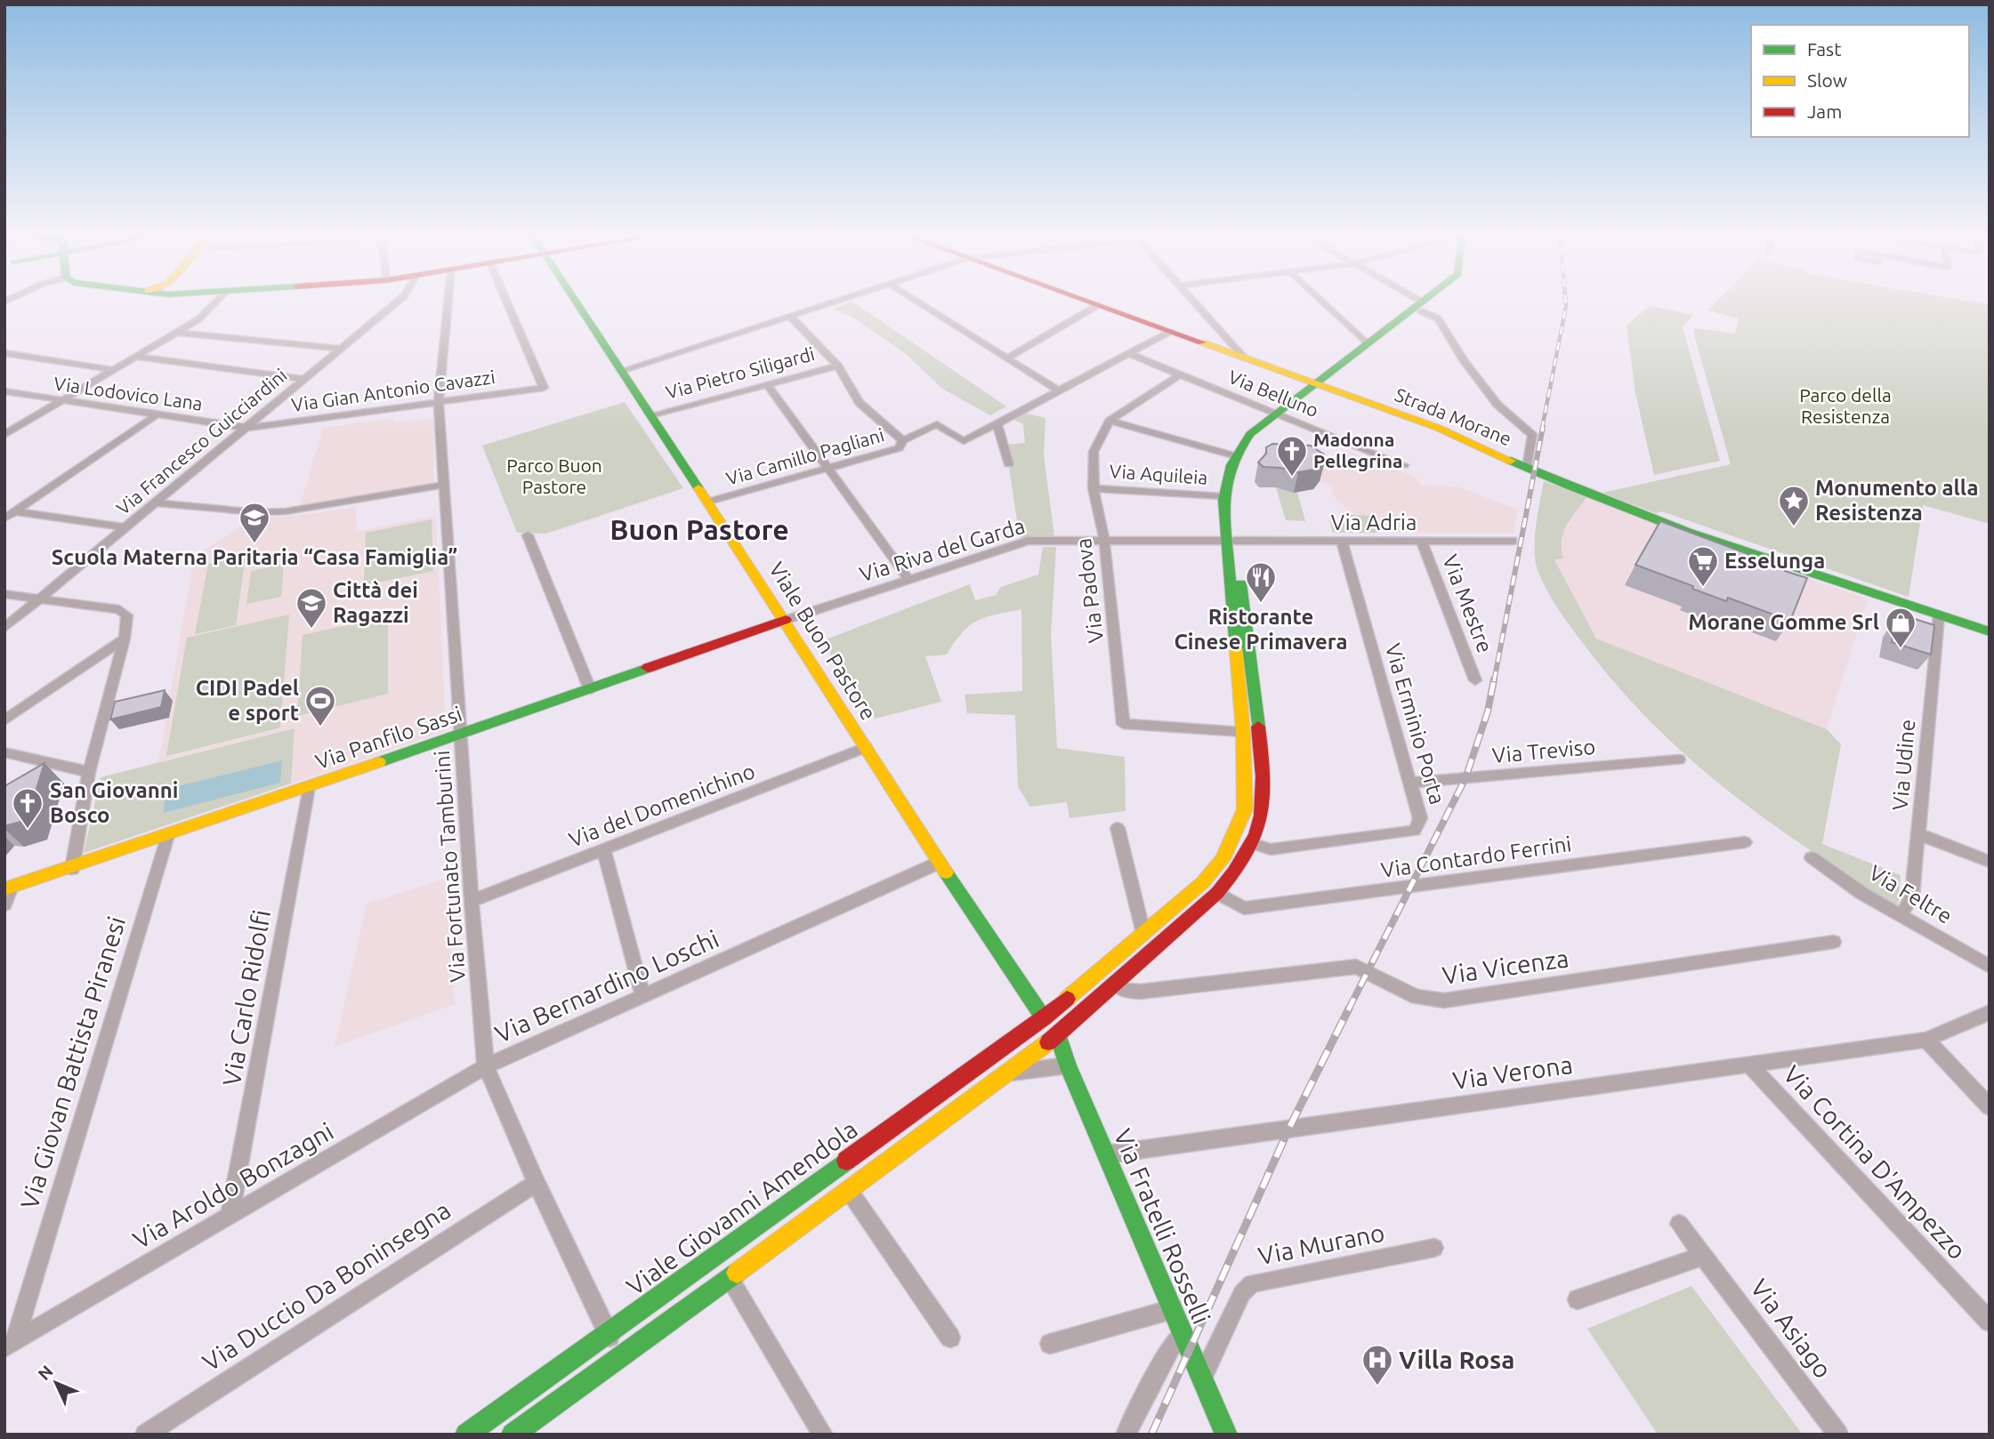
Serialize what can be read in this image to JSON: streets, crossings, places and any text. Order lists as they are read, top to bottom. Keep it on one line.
{"streets":{"street":["Via Pietro Siligardi","Via Gian Antonio Cavazzi","Via Lodovico Lana","Via Belluno","Strada Morane","Via Francesco Guicciardini","Via Camillo Pagliani","Via Aquileia","Via Adria","Via Riva del Garda","Via Padova","Via Mestre","Viale Buon Pastore","Via Erminio Porta","Via Panfilo Sassi","Via Treviso","Via Udine","Via del Domenichino","Via Contardo Ferrini","Via Fortunato Tamburini","Via Feltre","Via Vicenza","Via Bernardino Loschi","Via Carlo Ridolfi","Via Giovan Battista Piranesi","Via Verona","Via Cortina D'Ampezzo","Via Aroldo Bonzagni","Viale Giovanni Amendola","Via Fratelli Rosselli","Via Murano","Via Duccio Da Boninsegna","Via Asiago"]},"crossings":[["Via Pietro Siligardi","Viale Buon Pastore"],["Via Gian Antonio Cavazzi","Via Lodovico Lana"],["Via Gian Antonio Cavazzi","Via Francesco Guicciardini"],["Via Gian Antonio Cavazzi","Via Fortunato Tamburini"],["Via Lodovico Lana","Via Francesco Guicciardini"],["Via Belluno","Via Camillo Pagliani"],["Via Belluno","Via Padova"],["Strada Morane","Via Camillo Pagliani"],["Strada Morane","Via Udine"],["Via Camillo Pagliani","Viale Buon Pastore"],["Via Aquileia","Via Padova"],["Via Adria","Via Riva del Garda"],["Via Adria","Via Mestre"],["Via Adria","Via Erminio Porta"],["Via Adria","Viale Giovanni Amendola"],["Via Riva del Garda","Via Padova"],["Via Riva del Garda","Viale Buon Pastore"],["Via Riva del Garda","Via Panfilo Sassi"],["Via Riva del Garda","Viale Giovanni Amendola"],["Via Padova","Viale Giovanni Amendola"],["Viale Buon Pastore","Via Panfilo Sassi"],["Viale Buon Pastore","Via del Domenichino"],["Viale Buon Pastore","Via Bernardino Loschi"],["Viale Buon Pastore","Viale Giovanni Amendola"],["Via Erminio Porta","Via Treviso"],["Via Panfilo Sassi","Via Fortunato Tamburini"],["Via Panfilo Sassi","Via Carlo Ridolfi"],["Via Panfilo Sassi","Via Giovan Battista Piranesi"],["Via Udine","Via Feltre"],["Via del Domenichino","Via Fortunato Tamburini"],["Via Fortunato Tamburini","Via Bernardino Loschi"],["Via Fortunato Tamburini","Via Aroldo Bonzagni"],["Via Fortunato Tamburini","Viale Giovanni Amendola"],["Via Fortunato Tamburini","Via Duccio Da Boninsegna"],["Via Bernardino Loschi","Via Aroldo Bonzagni"],["Via Carlo Ridolfi","Via Aroldo Bonzagni"],["Via Giovan Battista Piranesi","Via Aroldo Bonzagni"],["Via Verona","Via Cortina D'Ampezzo"],["Via Verona","Via Fratelli Rosselli"],["Via Fratelli Rosselli","Via Murano"]],"districts":["Buon Pastore"],"parks":["Parco della Resistenza","Parco Buon Pastore"],"places":{"church":["Madonna Pellegrina","San Giovanni Bosco"],"place":["Monumento alla Resistenza"],"school or university":["Scuola Materna Paritaria “Casa Famiglia”","Città dei Ragazzi"],"supermarket":["Esselunga"],"restaurant":["Ristorante Cinese Primavera"],"shop":["Morane Gomme Srl"],"sports":["CIDI Padel e sport"],"hospital":["Villa Rosa"]},"legend":["Fast","Slow","Jam"],"north":"top left"}
